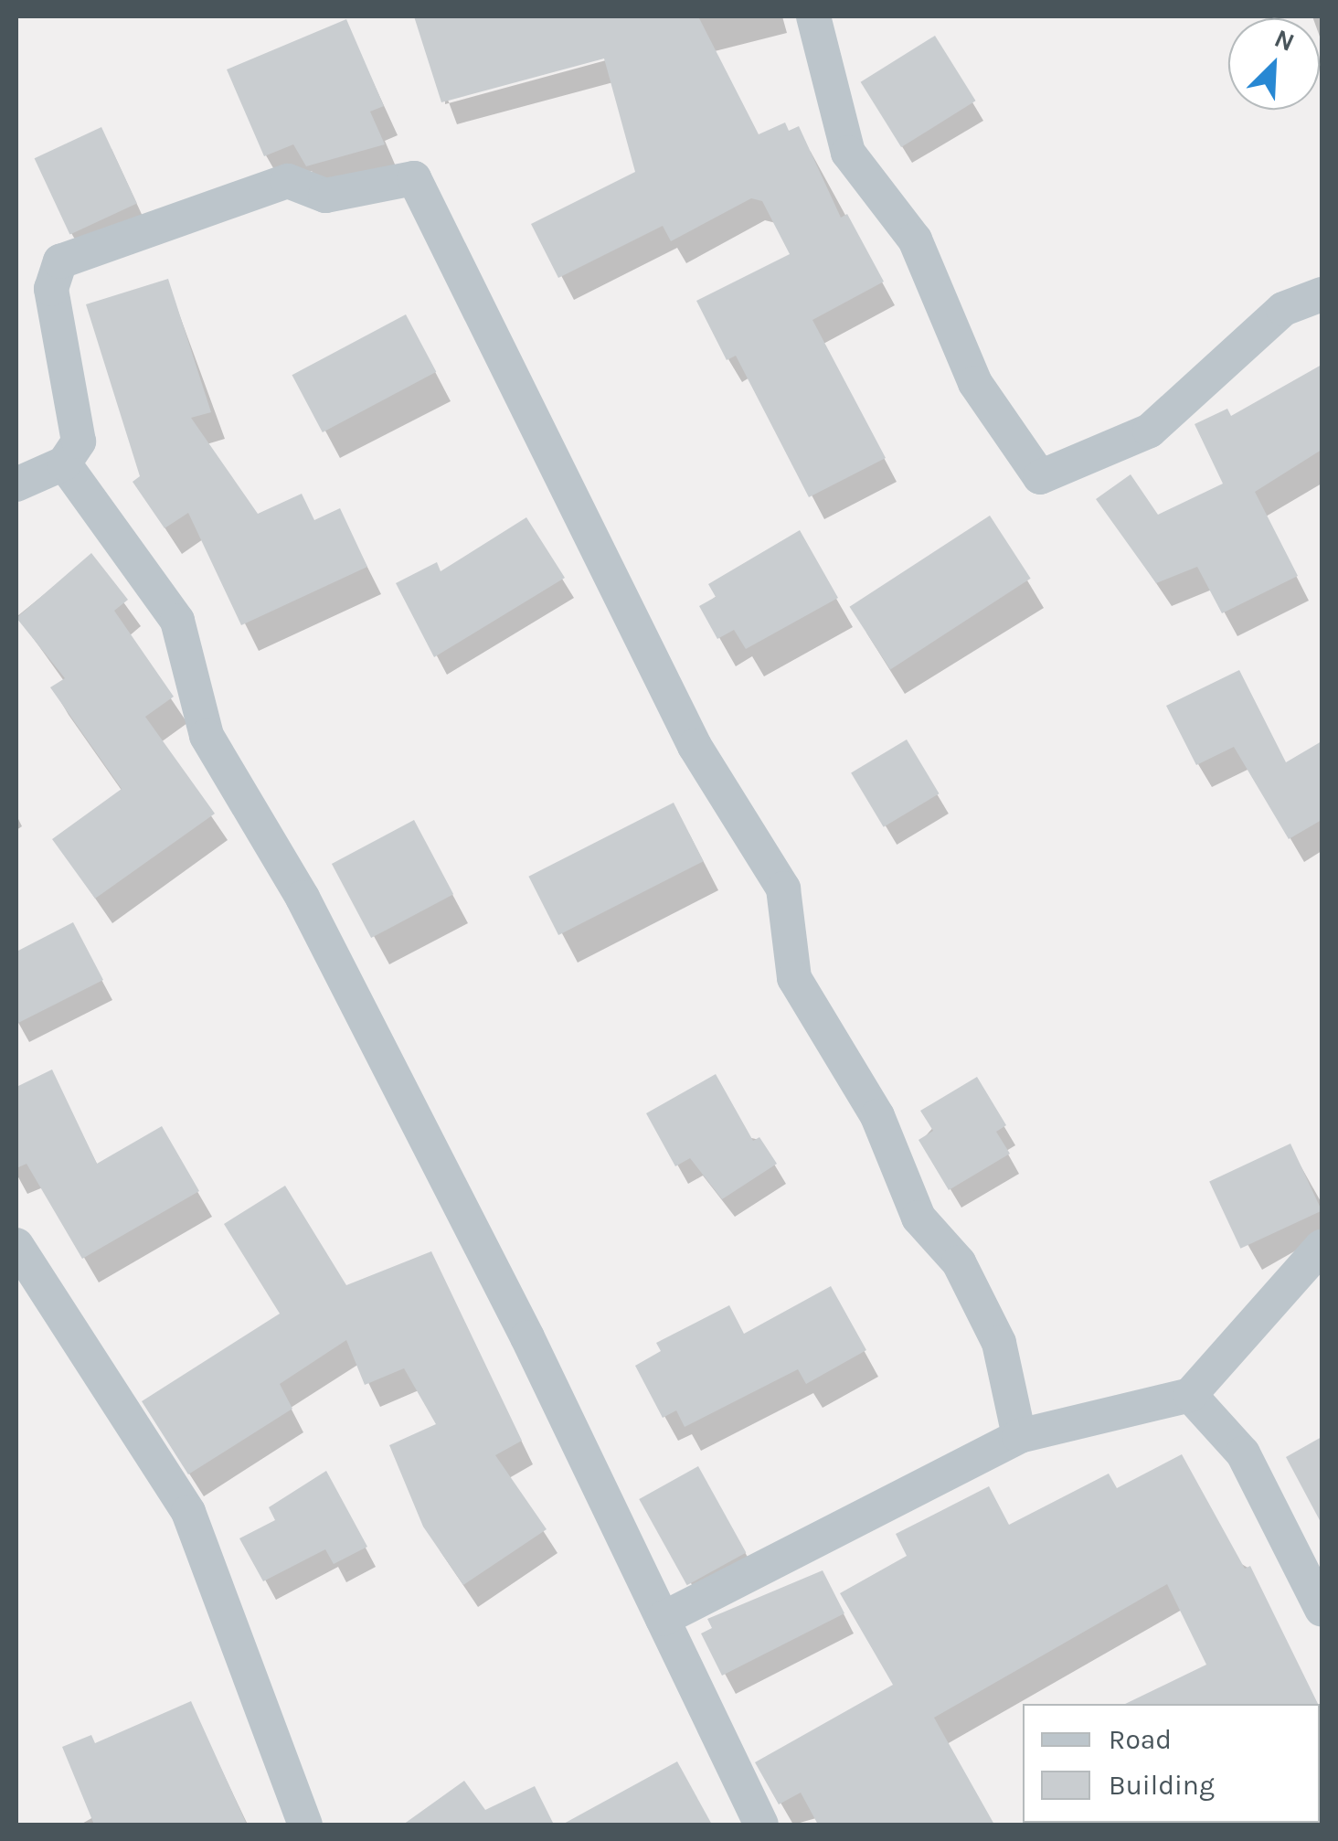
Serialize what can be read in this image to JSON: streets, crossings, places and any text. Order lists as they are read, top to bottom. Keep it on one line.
{"legend":["Road","Building"],"north":"top right"}
